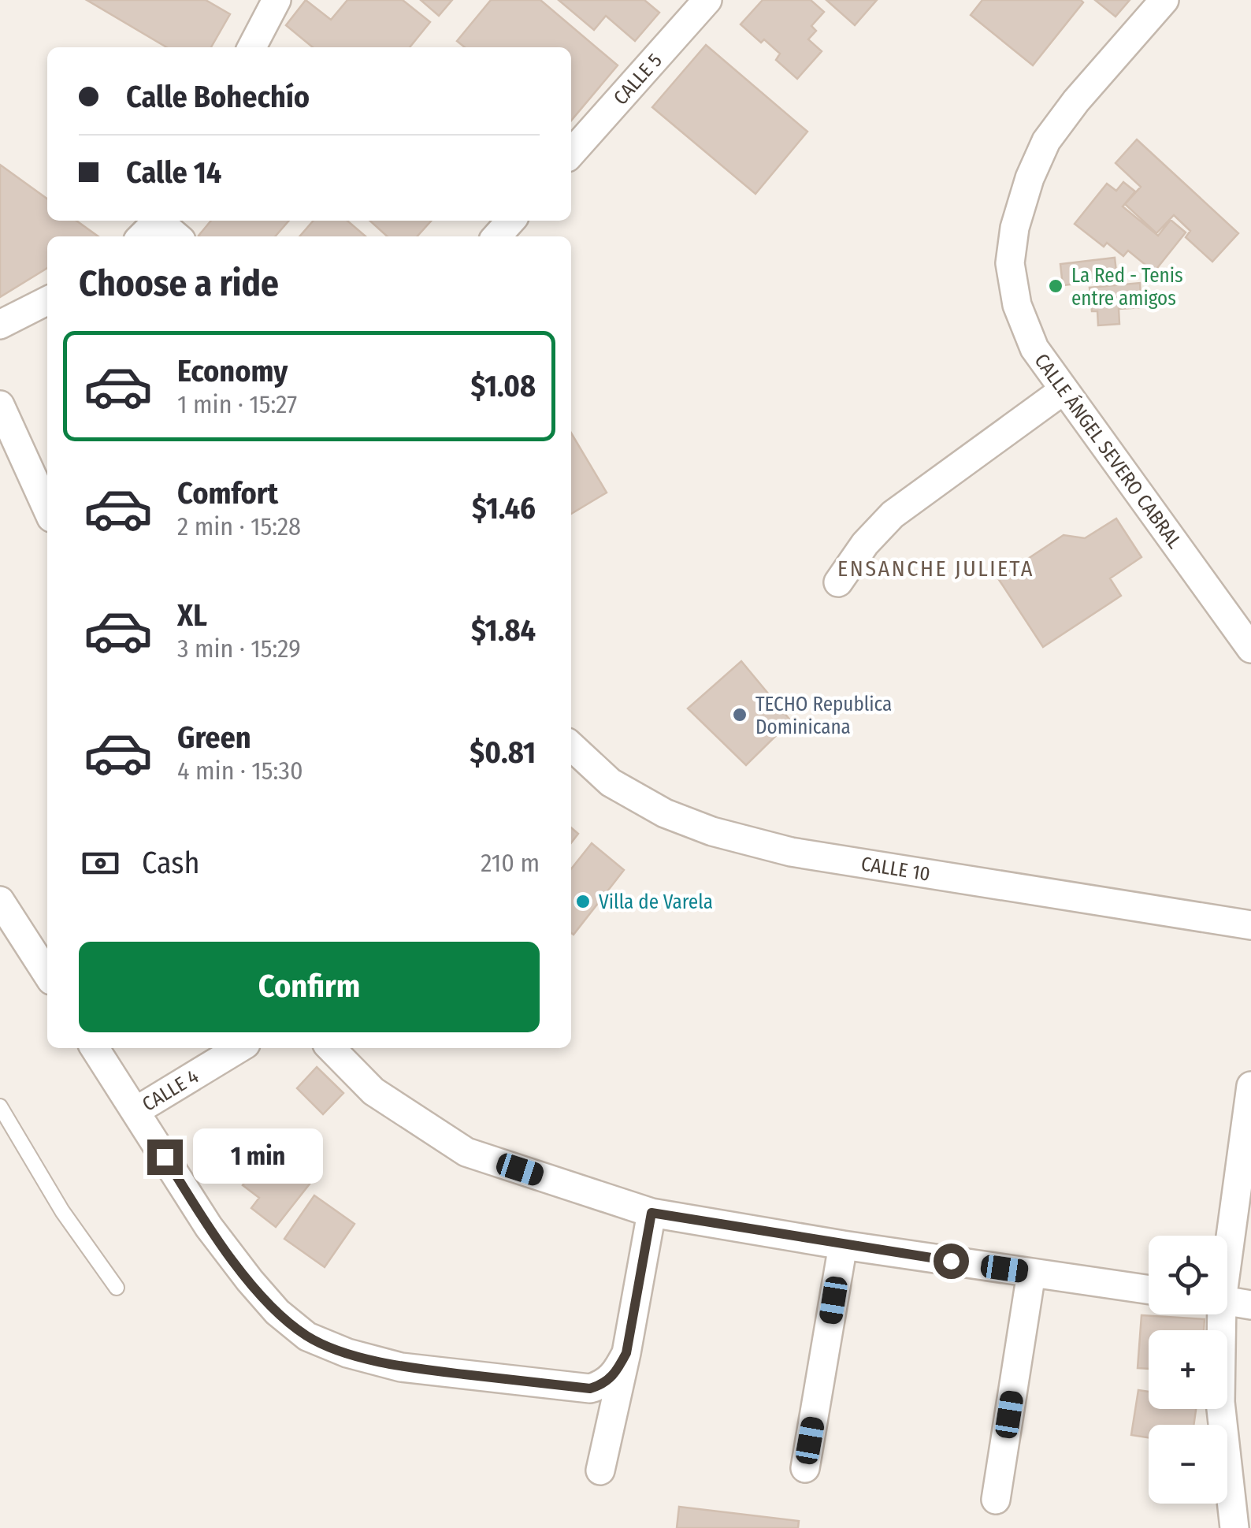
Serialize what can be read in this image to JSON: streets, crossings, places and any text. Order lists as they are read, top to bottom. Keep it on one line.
{"streets":{"street":["CALLE 5","CALLE ÁNGEL SEVERO CABRAL","CALLE 10","CALLE 4"]},"districts":["ENSANCHE JULIETA"],"places":["La Red - Tenis entre amigos","TECHO Republica Dominicana","Villa de Varela"],"page":{"banner":["Calle Bohechío","Calle 14"],"heading":"Choose a ride","list":[{"name":"Economy","note":"1 min · 15:27","value":"$1.08"},{"name":"Comfort","note":"2 min · 15:28","value":"$1.46"},{"name":"XL","note":"3 min · 15:29","value":"$1.84"},{"name":"Green","note":"4 min · 15:30","value":"$0.81"}],"pay":["Cash","210 m"],"buttons":"Confirm","bubble":"1 min","map_buttons":["+","−"]}}
